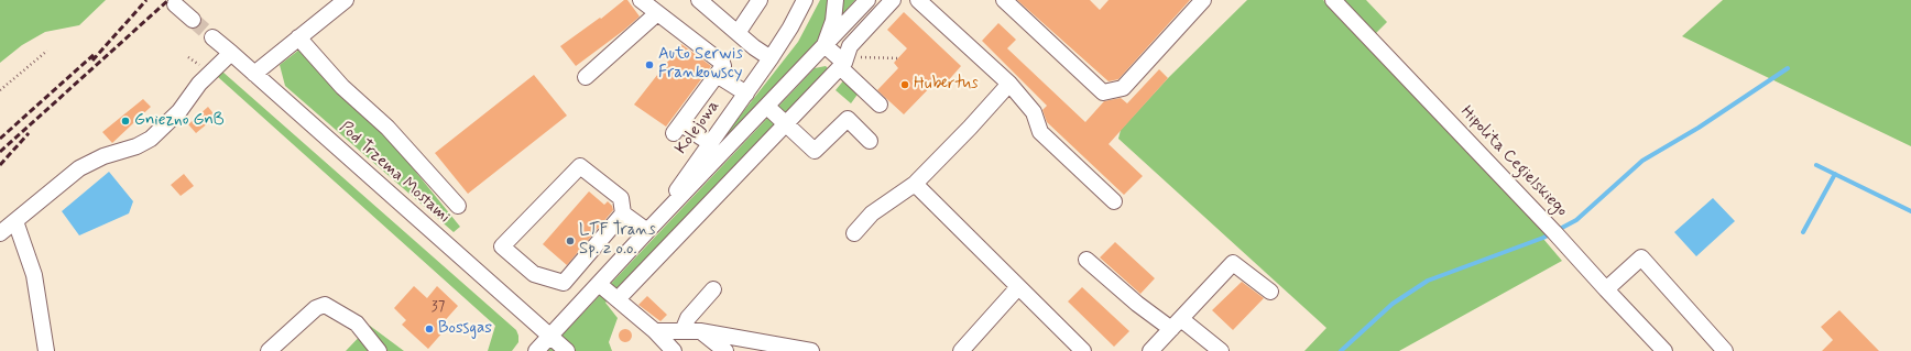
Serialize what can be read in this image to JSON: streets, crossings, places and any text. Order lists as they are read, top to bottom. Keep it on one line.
{"streets":{"street":["Kolejowa","Hipolita Cegielskiego","Pod Trzema Mostami"]},"crossings":[["Kolejowa","Pod Trzema Mostami"]],"places":["Auto Serwis Frankowscy","Hubertus","Gniezno GnB","LTF Trans Sp. z o.o.","Bossgas"],"house_numbers":["37"]}
